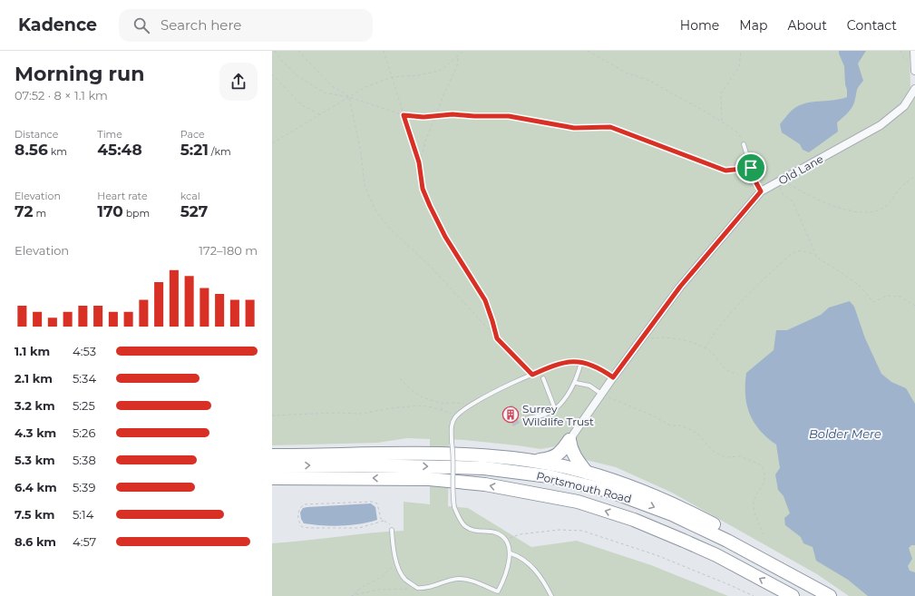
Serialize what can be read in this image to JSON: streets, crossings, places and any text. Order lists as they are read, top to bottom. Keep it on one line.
{"streets":{"highway":["Portsmouth Road"],"street":["Old Lane"]},"water":["Bolder Mere"],"places":{"building":["Surrey Wildlife Trust"]},"page":{"header":"Kadence","search":"Search here","nav":["Home","Map","About","Contact"],"heading":["Morning run","07:52 · 8 × 1.1 km"],"stats":[["Distance","8.56 km"],["Time","45:48"],["Pace","5:21 /km"],["Elevation","72 m"],["Heart rate","170 bpm"],["kcal","527"]],"chart":["Elevation","172–180 m"],"list":[{"name":"1.1 km","note":"4:53"},{"name":"2.1 km","note":"5:34"},{"name":"3.2 km","note":"5:25"},{"name":"4.3 km","note":"5:26"},{"name":"5.3 km","note":"5:38"},{"name":"6.4 km","note":"5:39"},{"name":"7.5 km","note":"5:14"},{"name":"8.6 km","note":"4:57"}]}}
